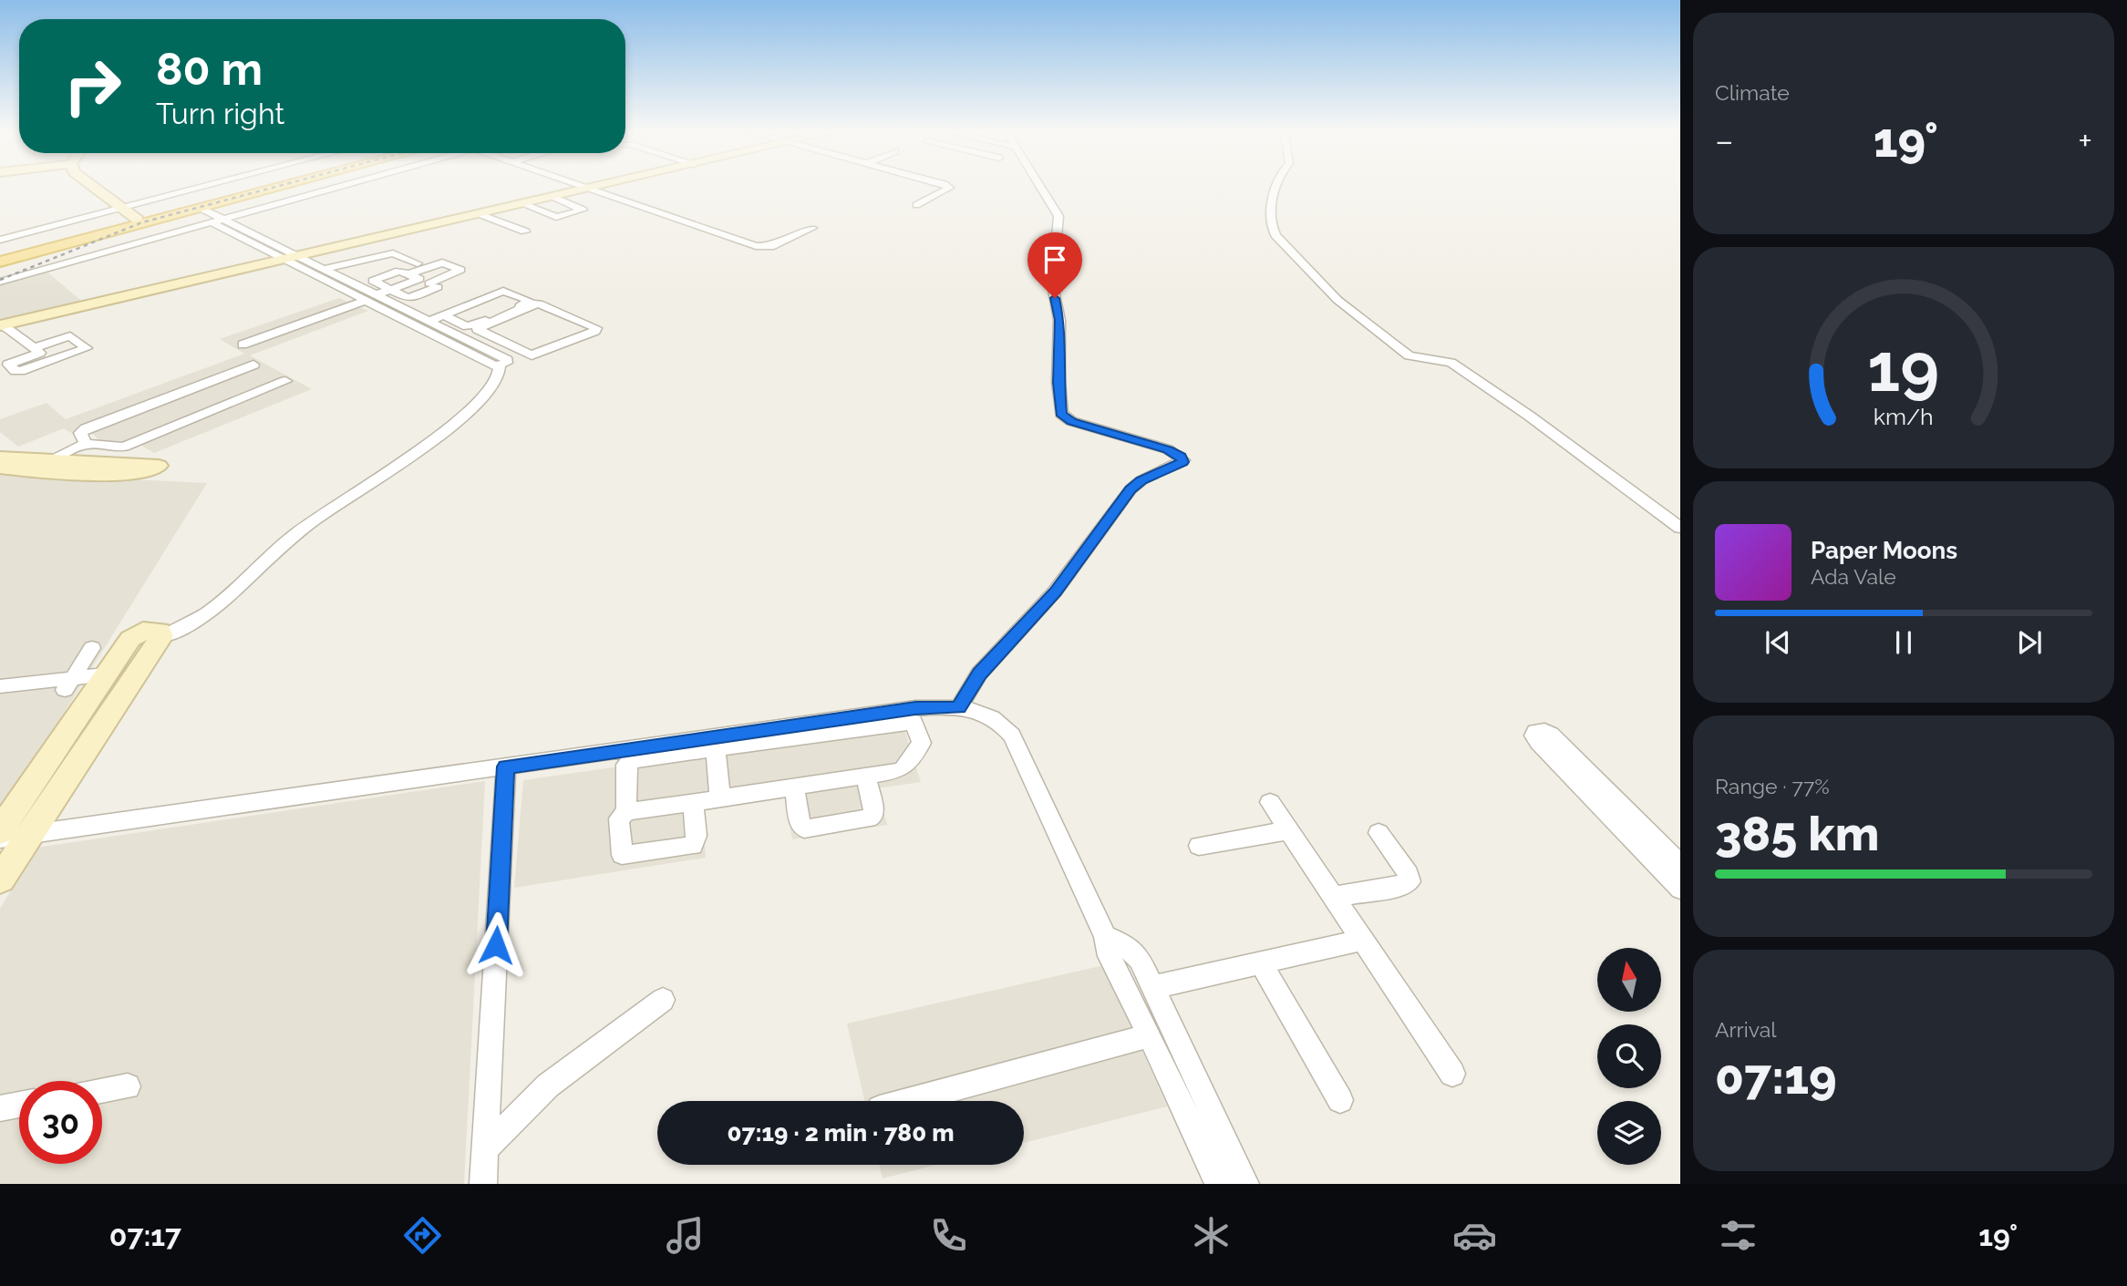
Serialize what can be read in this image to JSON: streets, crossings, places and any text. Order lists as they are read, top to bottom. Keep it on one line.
{"north":"top","page":{"tile":["Climate",["Range · 77%","385 km"],["Arrival","07:19"]],"turn":["80 m","Turn right"],"heat":["−","19°","+"],"song":["Paper Moons","Ada Vale"],"limit":"30","trip":"07:19 · 2 min · 780 m","tabs":["07:17","19°"],"gauge":["19","km/h"]}}
